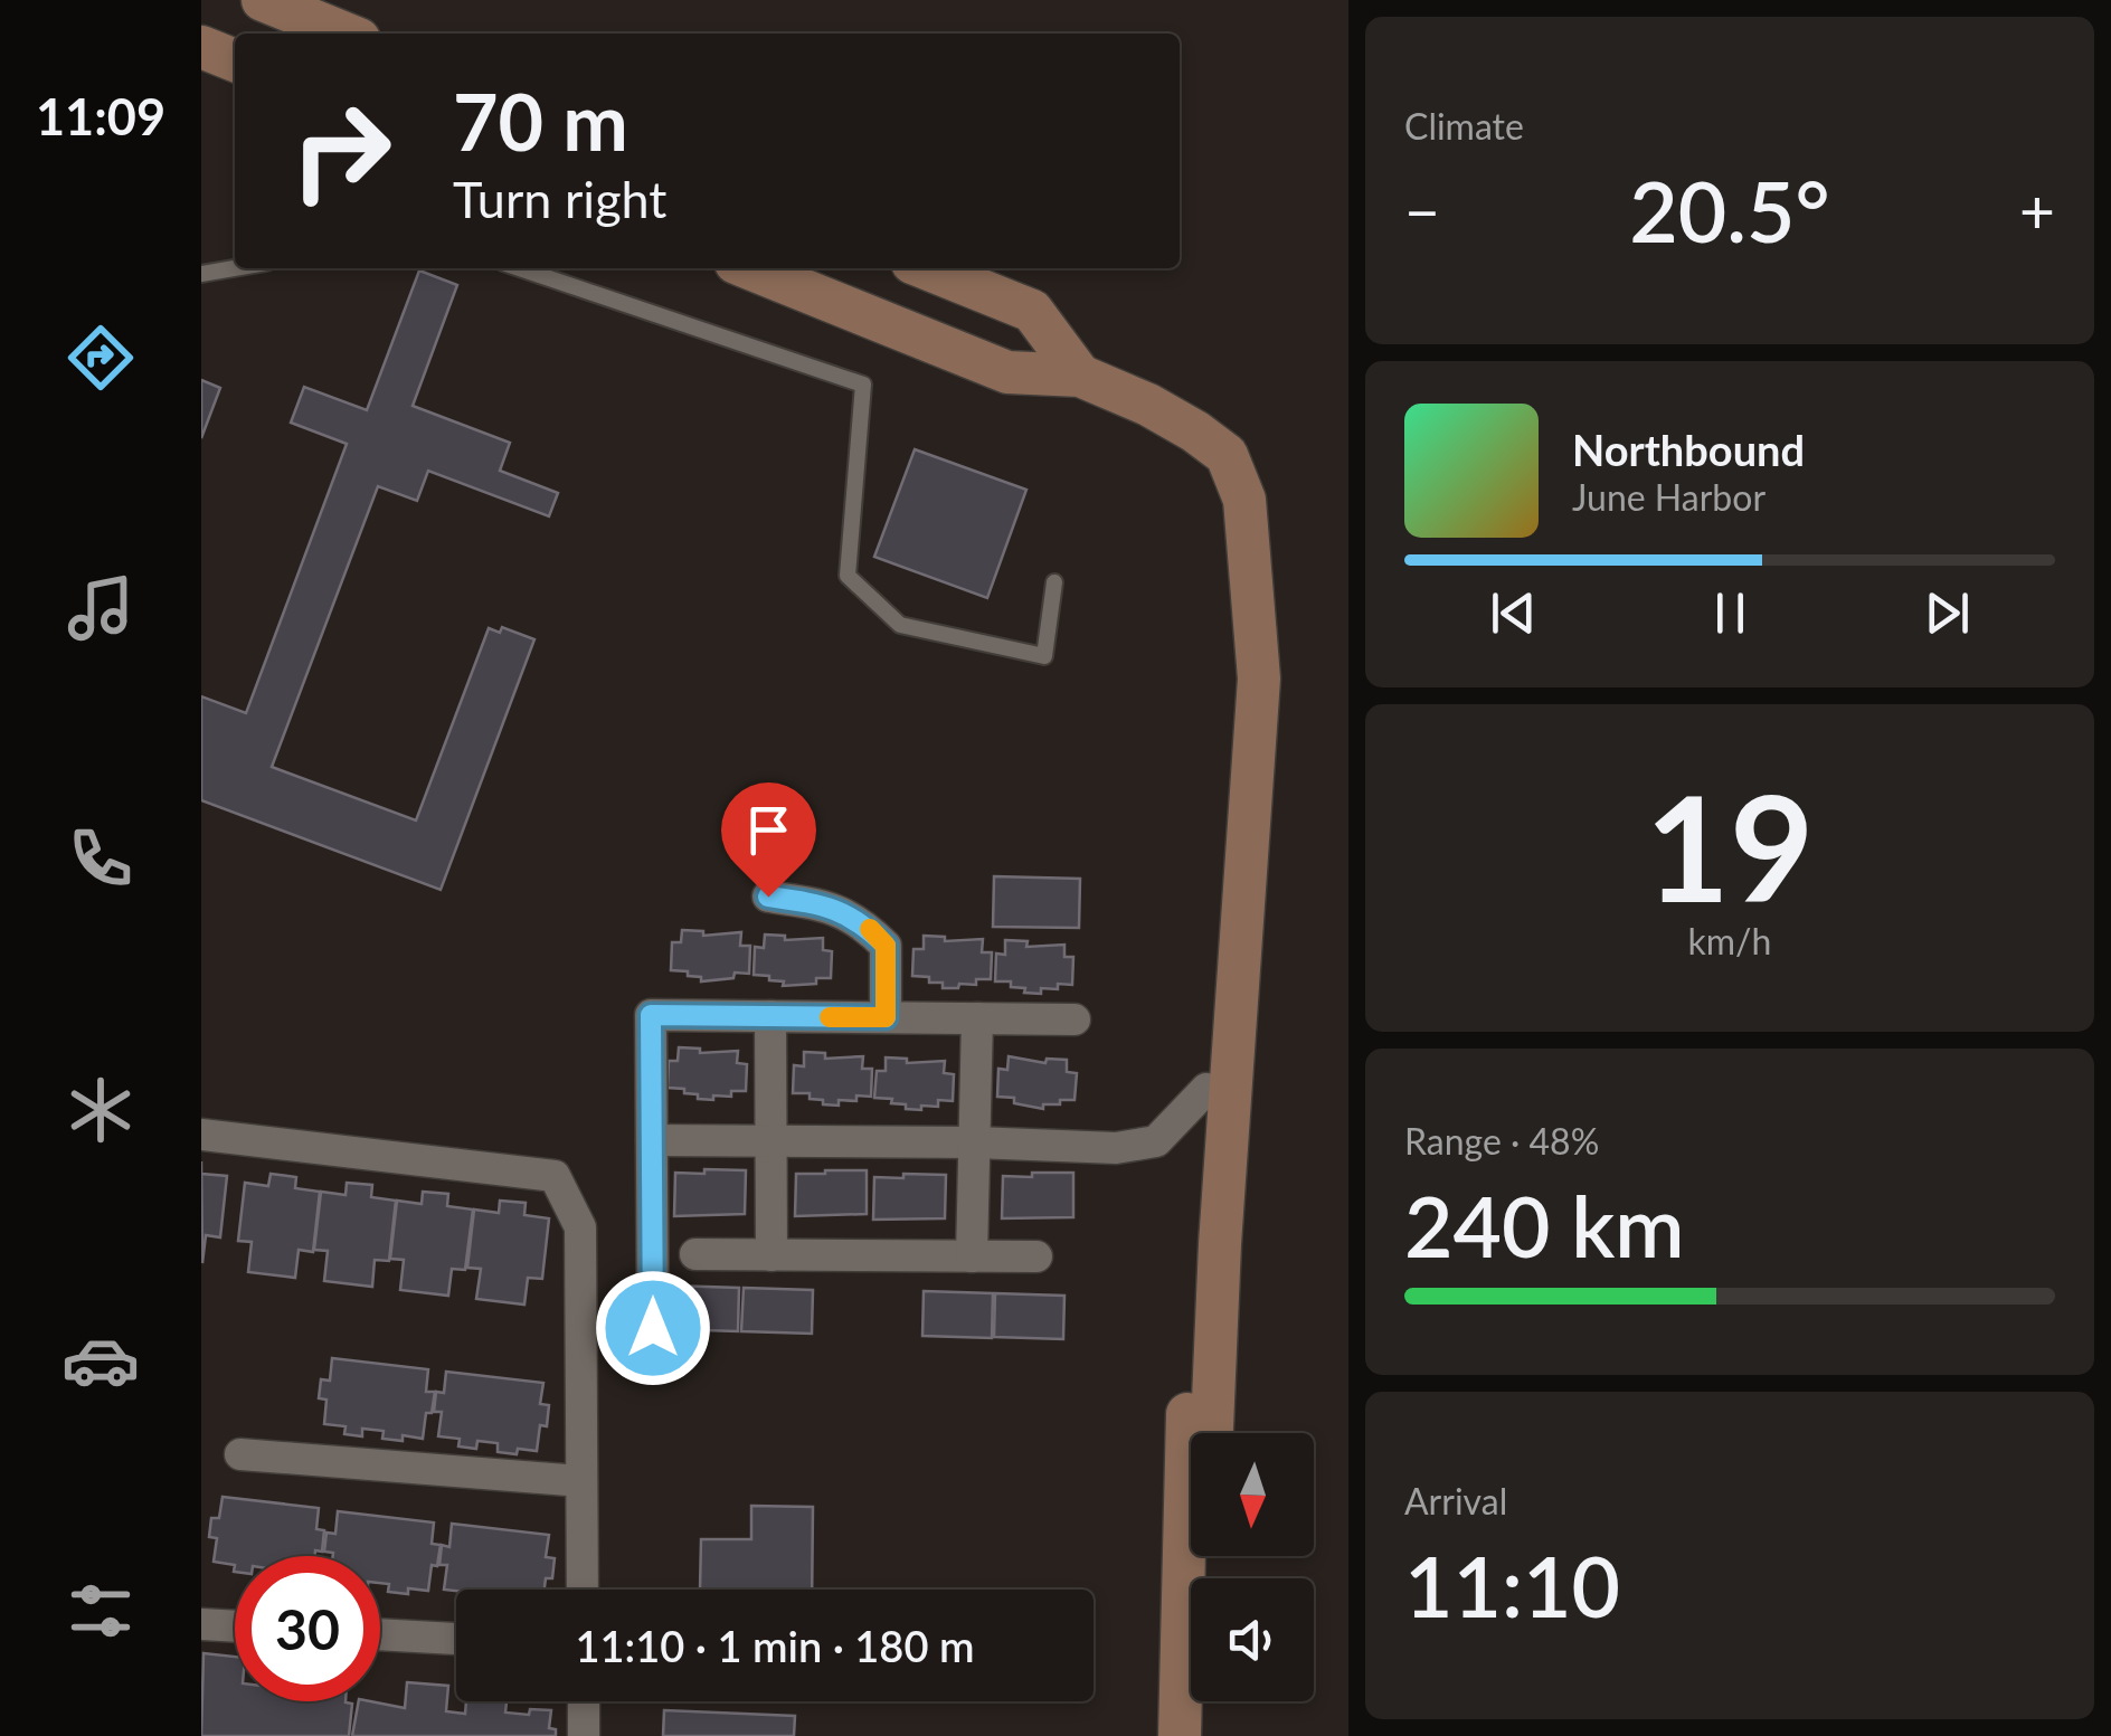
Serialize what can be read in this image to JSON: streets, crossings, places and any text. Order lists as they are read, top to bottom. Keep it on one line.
{"north":"bottom","page":{"tabs":"11:09","tile":["Climate",["19","km/h"],["Range · 48%","240 km"],["Arrival","11:10"]],"turn":["70 m","Turn right"],"heat":["−","20.5°","+"],"song":["Northbound","June Harbor"],"limit":"30","trip":"11:10 · 1 min · 180 m"}}
